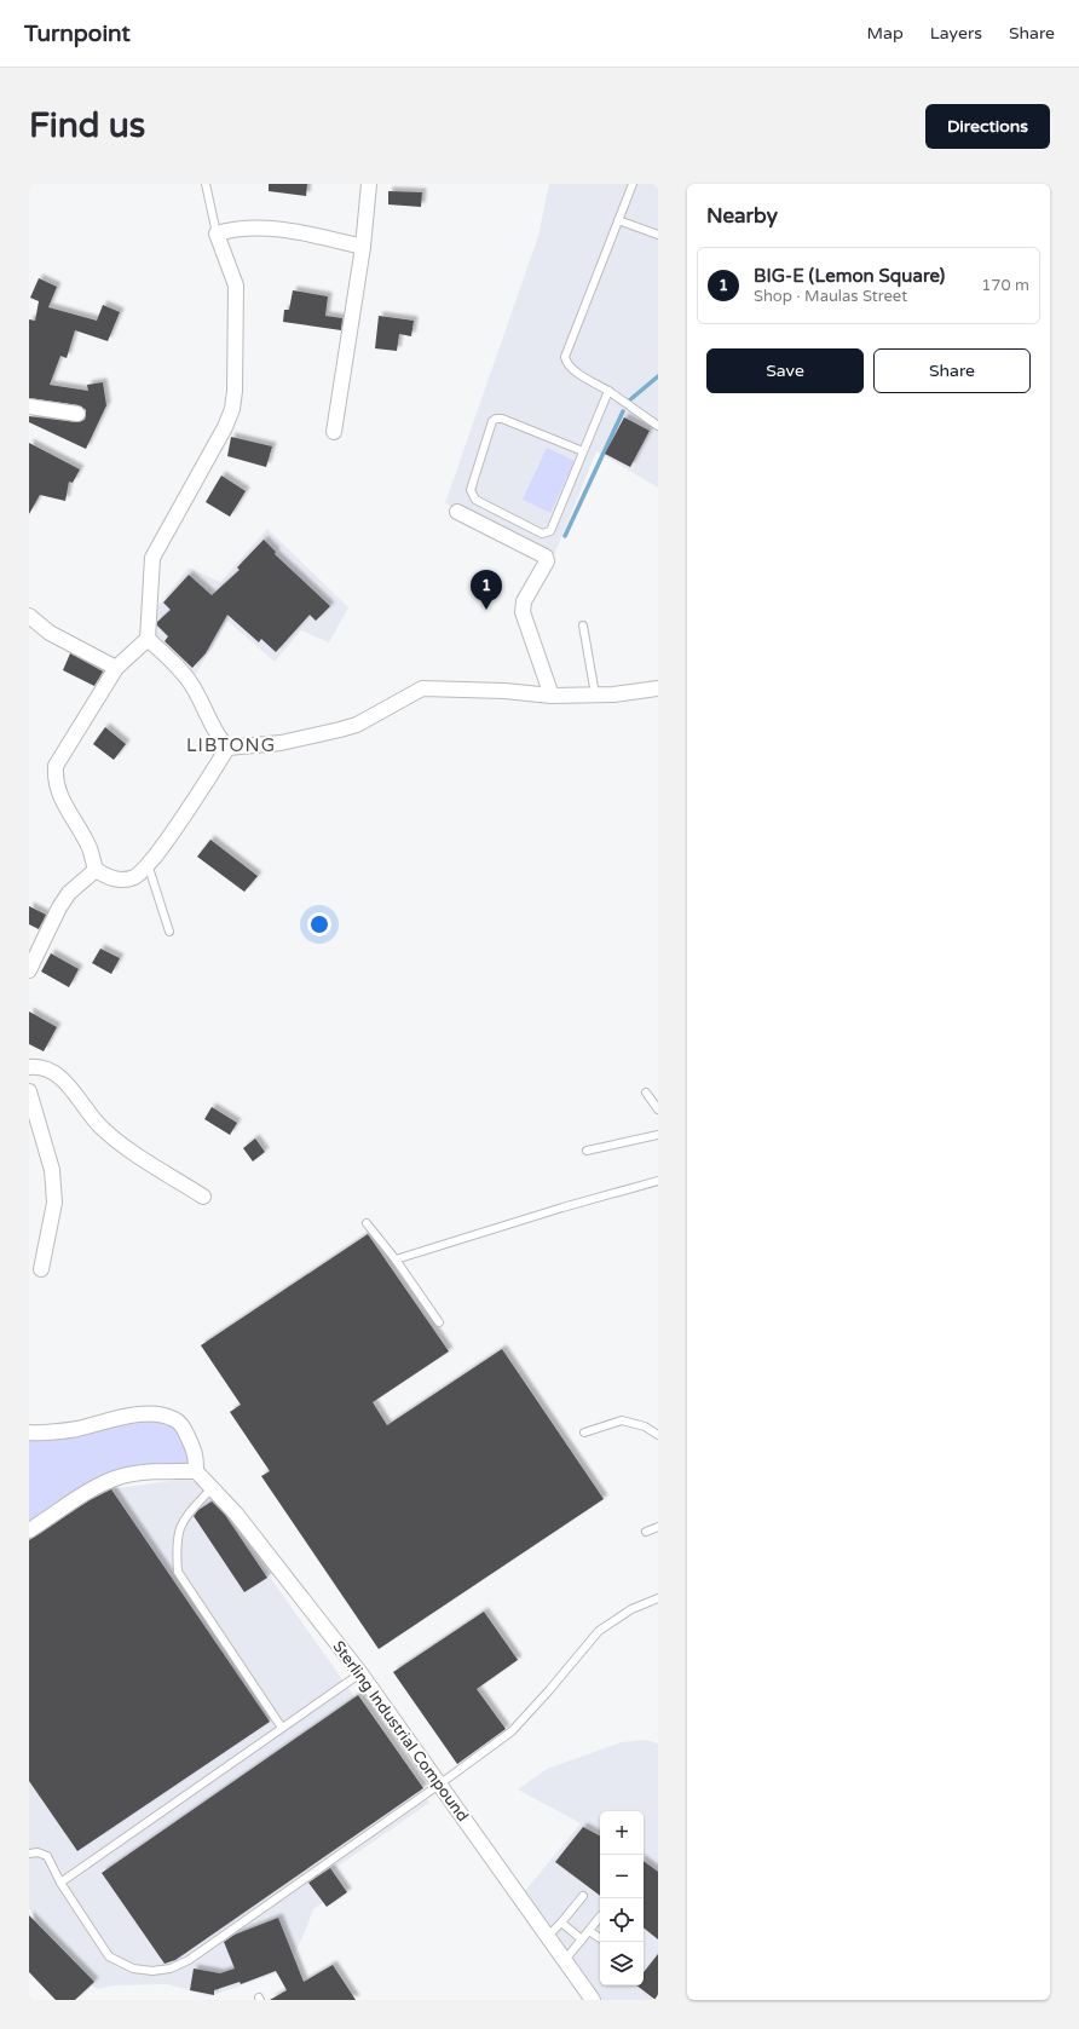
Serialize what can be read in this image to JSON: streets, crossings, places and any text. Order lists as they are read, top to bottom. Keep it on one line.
{"streets":{"street":["Sterling Industrial Compound"]},"districts":["LIBTONG"],"page":{"header":"Turnpoint","nav":["Map","Layers","Share"],"buttons":["Directions",["Save","Share"]],"title":"Find us","heading":"Nearby","list":[{"mark":"1","name":"BIG-E (Lemon Square)","note":"Shop · Maulas Street","value":"170 m"}],"pins":"1","map_buttons":["+","−"]}}
